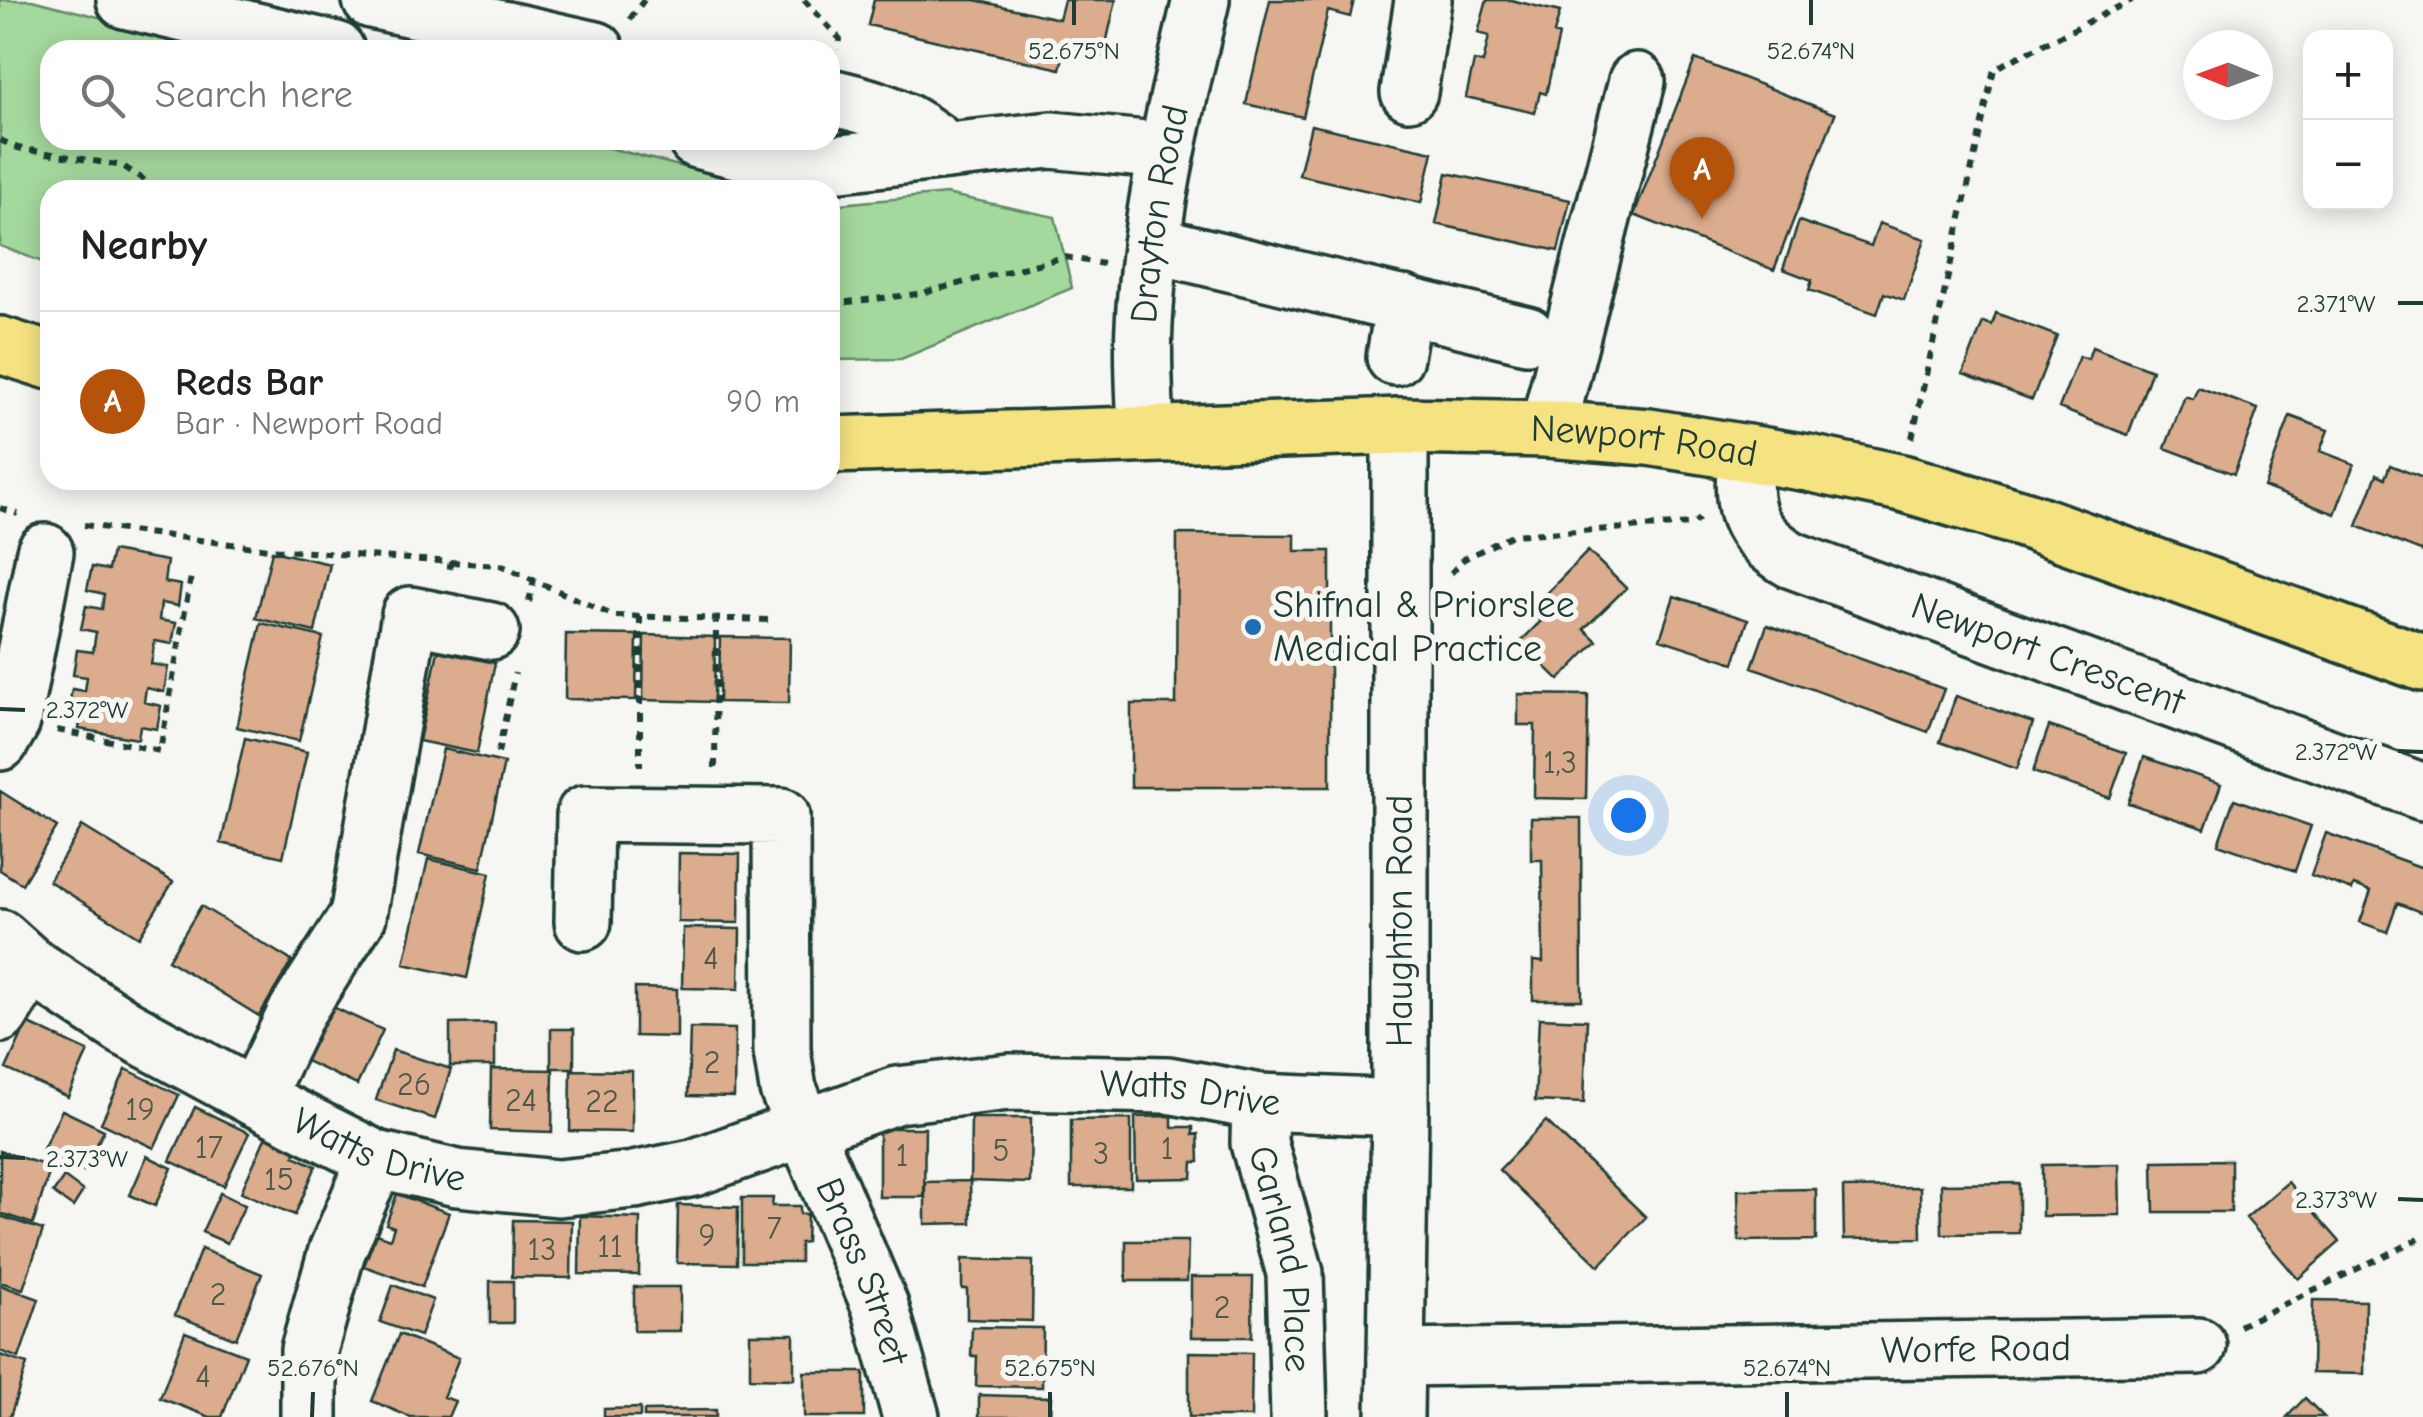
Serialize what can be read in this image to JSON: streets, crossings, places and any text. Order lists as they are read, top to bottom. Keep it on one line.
{"streets":{"main road":["Newport Road"],"street":["Drayton Road","Newport Crescent","Haughton Road","Watts Drive","Garland Place","Brass Street","Worfe Road"]},"crossings":[["Drayton Road","Newport Road"],["Newport Road","Newport Crescent"],["Newport Road","Haughton Road"],["Haughton Road","Watts Drive"],["Haughton Road","Worfe Road"],["Watts Drive","Garland Place"],["Watts Drive","Brass Street"]],"places":["Shifnal & Priorslee Medical Practice"],"house_numbers":["1,3","4","2","26","24","22","19","17","1","5","3","1","15","7","9","11","13","2","2","4"],"north":"left","page":{"map_buttons":["+","−"],"search":"Search here","pins":"A","heading":"Nearby","list":[{"mark":"A","name":"Reds Bar","note":"Bar · Newport Road","value":"90 m"}]},"coordinates":["52.675°N","52.674°N","2.371°W","2.372°W","2.373°W","52.676°N"]}
